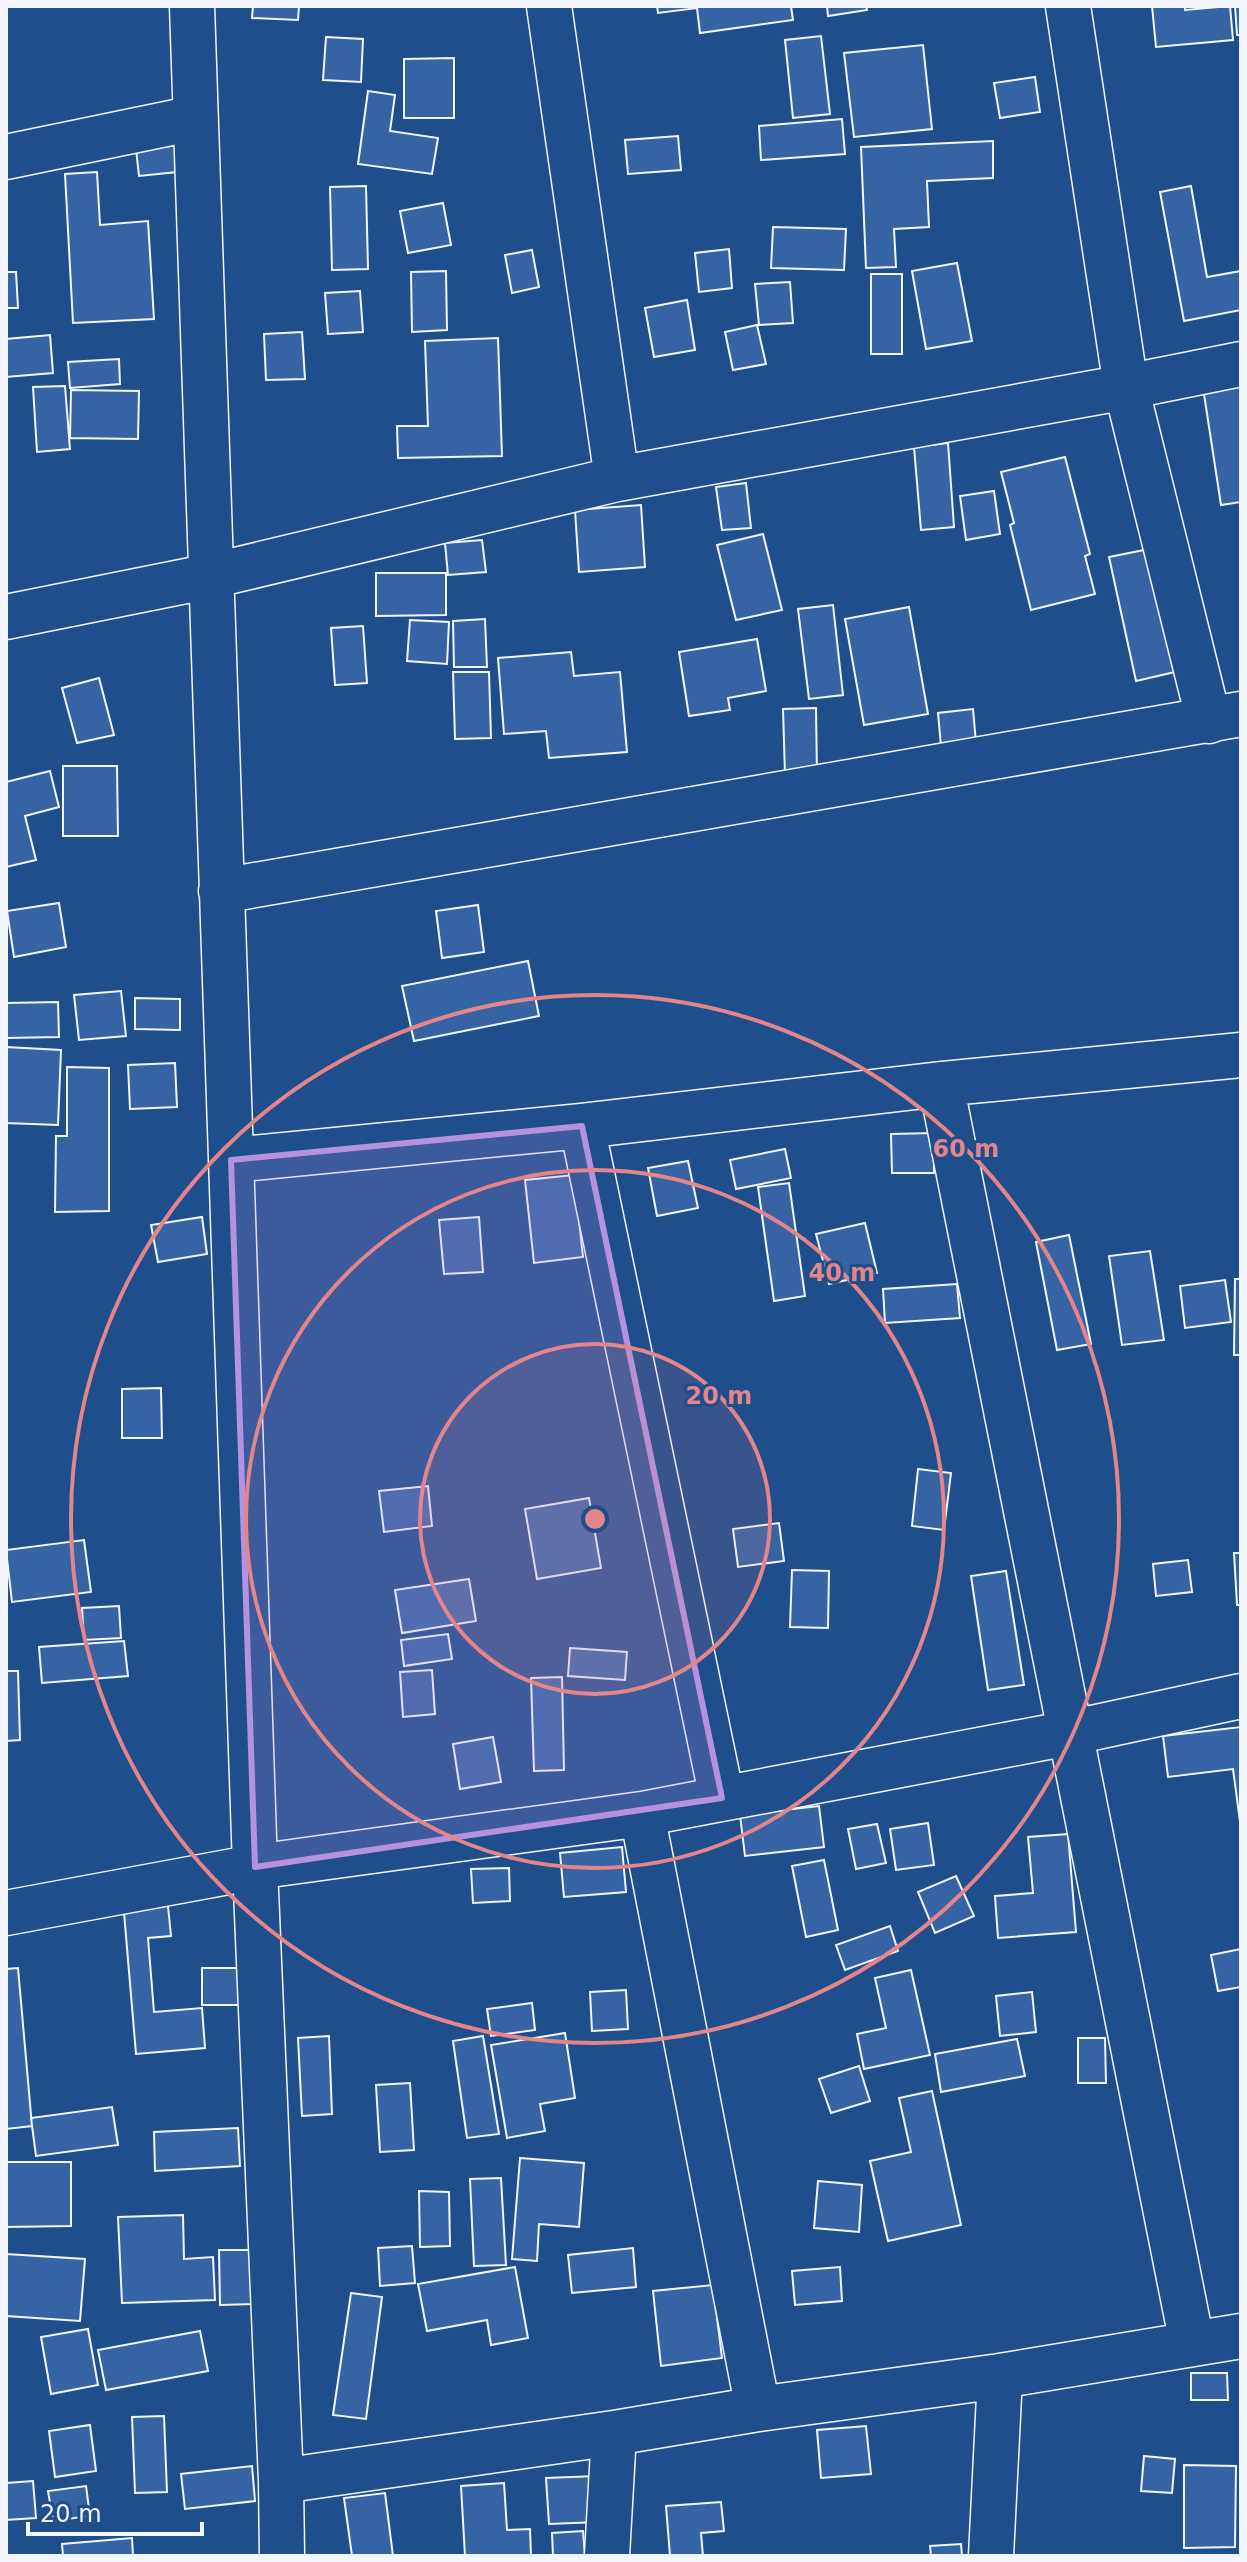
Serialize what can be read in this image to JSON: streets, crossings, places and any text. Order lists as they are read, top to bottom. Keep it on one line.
{"scale_bar":"20 m","rings":["60 m","40 m","20 m"]}
